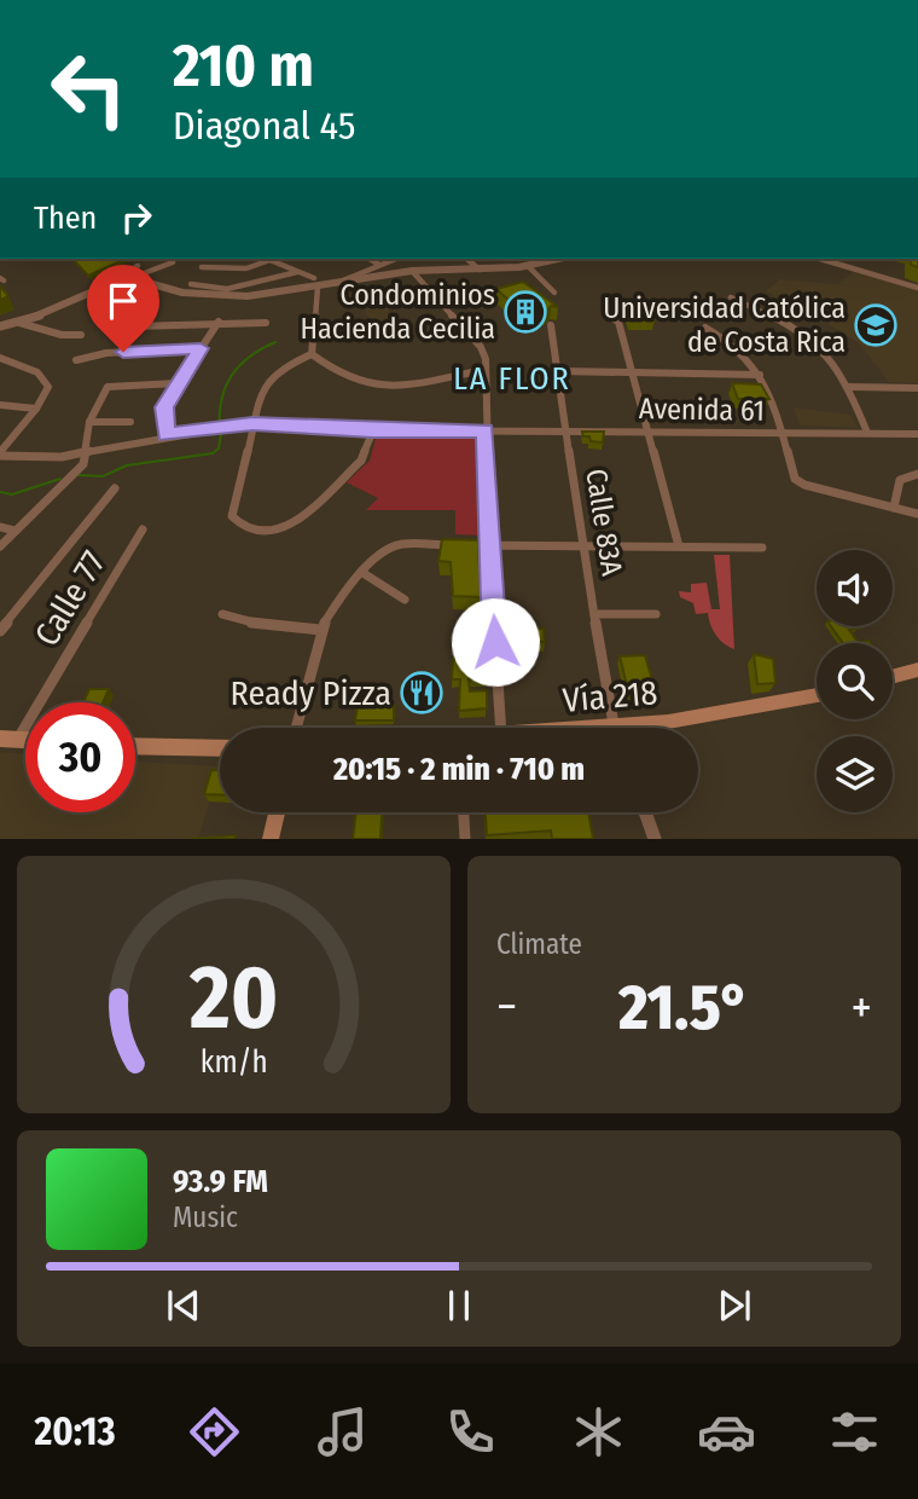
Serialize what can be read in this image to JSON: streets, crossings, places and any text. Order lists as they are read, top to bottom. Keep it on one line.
{"streets":{"main road":["Vía 218"],"street":["Avenida 61","Calle 83A","Calle 77"]},"crossings":[["Avenida 61","Calle 83A"],["Calle 83A","Vía 218"]],"districts":["LA FLOR"],"places":{"building":["Condominios Hacienda Cecilia"],"school or university":["Universidad Católica de Costa Rica"],"restaurant":["Ready Pizza"]},"page":{"turn":["210 m","Diagonal 45"],"then":"Then","limit":"30","trip":"20:15 · 2 min · 710 m","tile":"Climate","heat":["−","21.5°","+"],"song":["93.9 FM","Music"],"tabs":"20:13","gauge":["20","km/h"]}}
